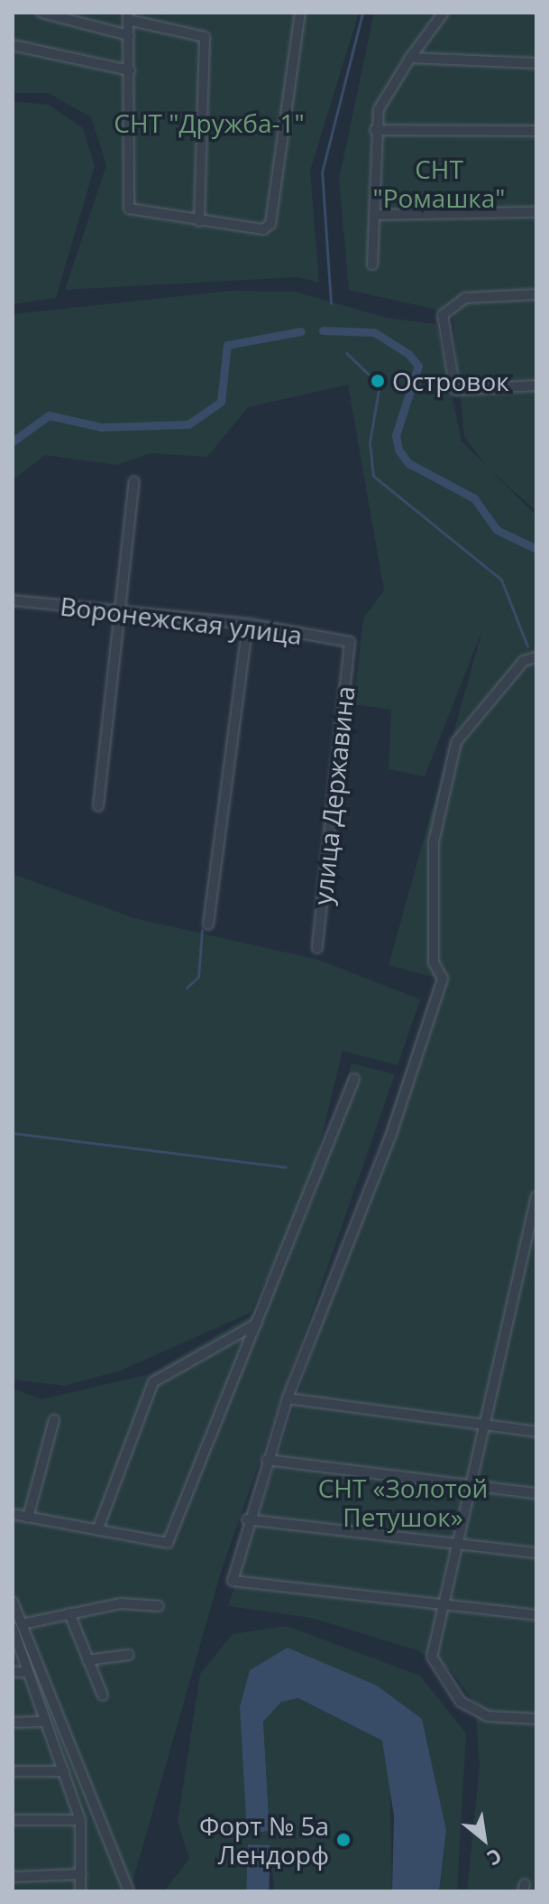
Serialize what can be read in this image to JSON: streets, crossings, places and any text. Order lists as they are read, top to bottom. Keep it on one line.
{"streets":{"street":["Воронежская улица","улица Державина"]},"crossings":[["Воронежская улица","улица Державина"]],"parks":["СНТ \"Дружба-1\"","СНТ \"Ромашка\"","СНТ «Золотой Петушок»"],"places":["Островок","Форт № 5а Лендорф"],"north":"bottom right"}
